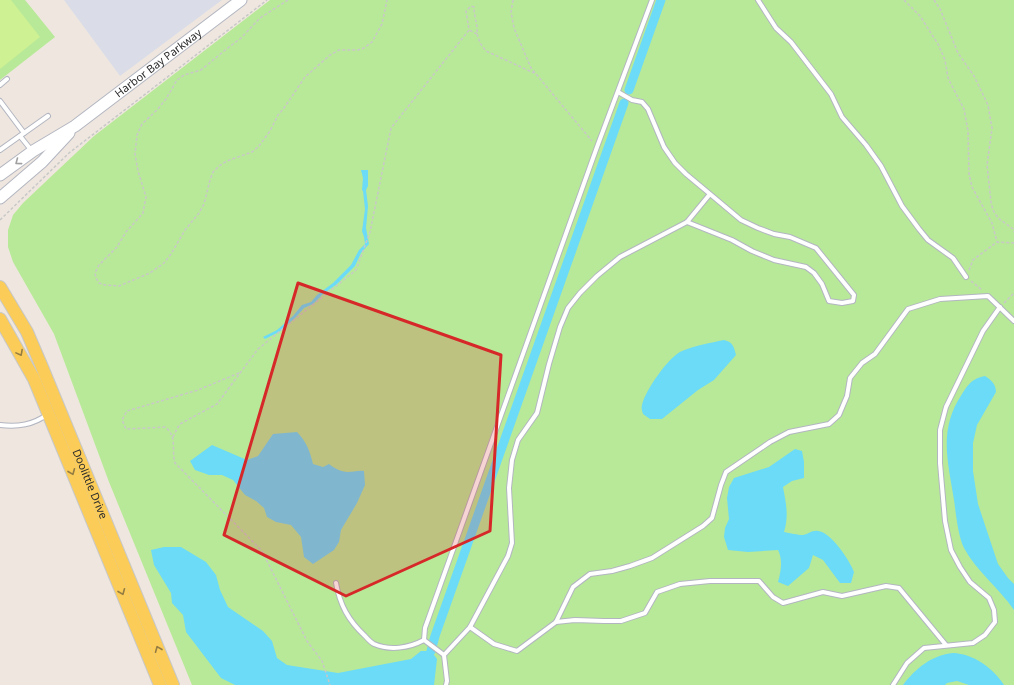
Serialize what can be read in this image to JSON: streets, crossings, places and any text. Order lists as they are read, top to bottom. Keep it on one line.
{"streets":{"main road":["Harbor Bay Parkway","Doolittle Drive"]}}
